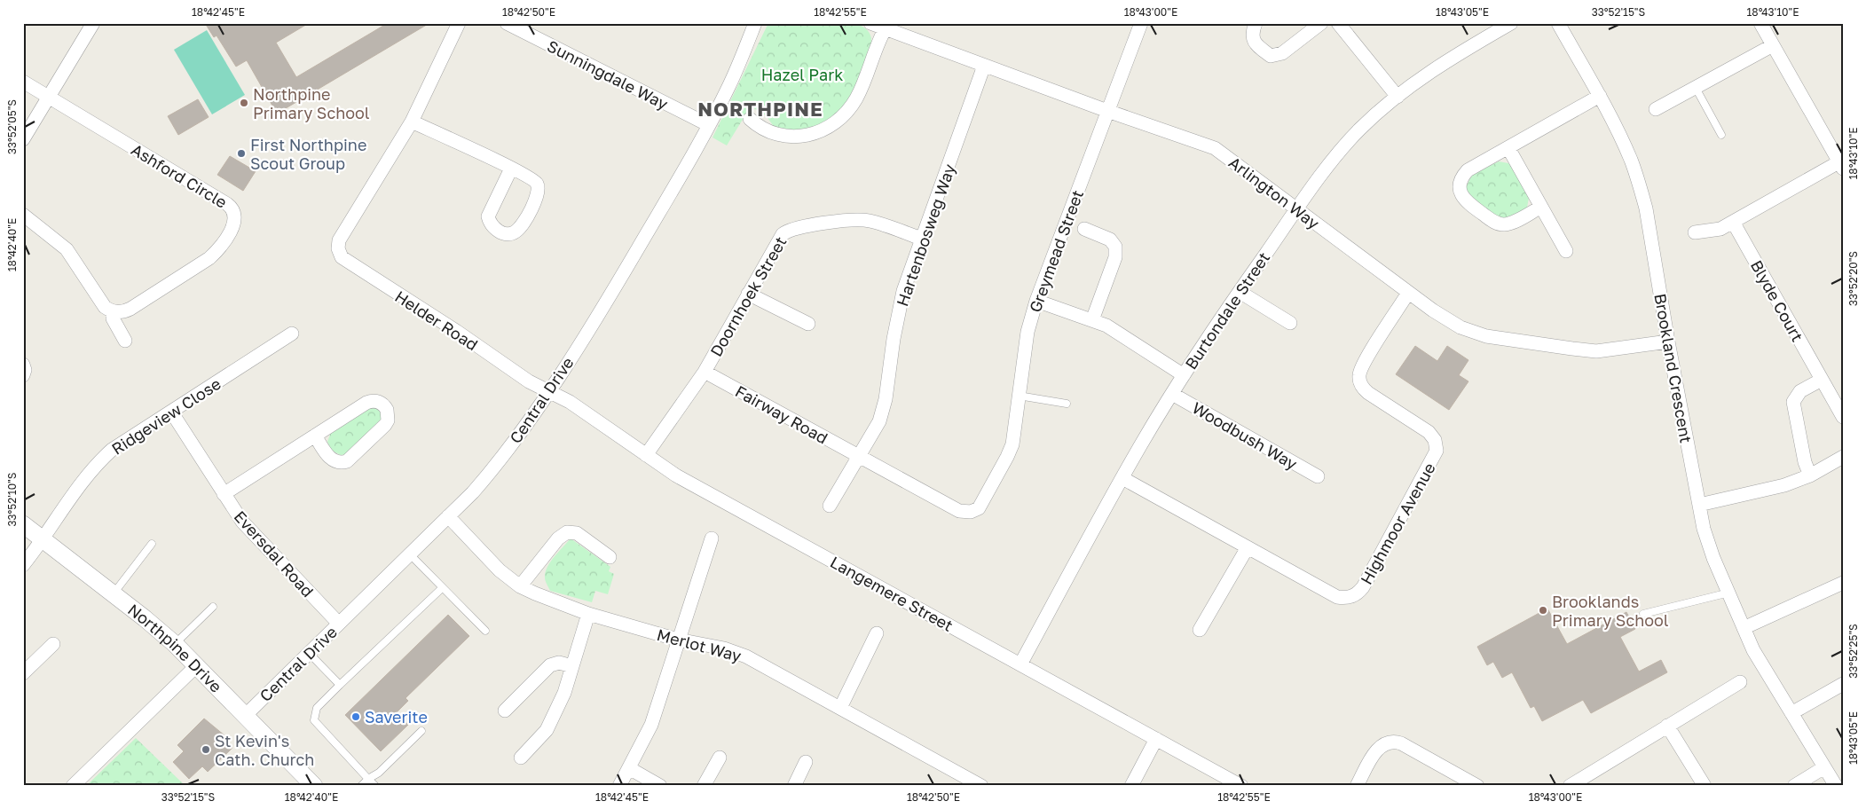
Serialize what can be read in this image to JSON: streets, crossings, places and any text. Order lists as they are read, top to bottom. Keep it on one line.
{"streets":{"street":["Sunningdale Way","Ashford Circle","Arlington Way","Hartenbosweg Way","Greymead Street","Doornhoek Street","Blyde Court","Burtondale Street","Helder Road","Brookland Crescent","Central Drive","Fairway Road","Ridgeview Close","Woodbush Way","Highmoor Avenue","Eversdal Road","Langemere Street","Merlot Way","Northpine Drive"]},"crossings":[["Sunningdale Way","Central Drive"],["Arlington Way","Hartenbosweg Way"],["Arlington Way","Greymead Street"],["Arlington Way","Burtondale Street"],["Arlington Way","Brookland Crescent"],["Arlington Way","Highmoor Avenue"],["Hartenbosweg Way","Doornhoek Street"],["Hartenbosweg Way","Fairway Road"],["Greymead Street","Fairway Road"],["Doornhoek Street","Fairway Road"],["Doornhoek Street","Langemere Street"],["Burtondale Street","Woodbush Way"],["Burtondale Street","Highmoor Avenue"],["Burtondale Street","Langemere Street"],["Helder Road","Central Drive"],["Helder Road","Langemere Street"],["Central Drive","Eversdal Road"],["Central Drive","Langemere Street"],["Central Drive","Merlot Way"],["Central Drive","Northpine Drive"],["Ridgeview Close","Eversdal Road"],["Ridgeview Close","Northpine Drive"]],"districts":["NORTHPINE"],"parks":["Hazel Park"],"places":["Northpine Primary School","First Northpine Scout Group","Brooklands Primary School","Saverite","St Kevin's Cath. Church"],"coordinates":["18°42'45\"E","18°42'50\"E","18°42'55\"E","18°43'00\"E","18°43'05\"E","33°52'15\"S","18°43'10\"E","33°52'05\"S","18°42'40\"E","33°52'20\"S","33°52'10\"S","33°52'25\"S"]}
